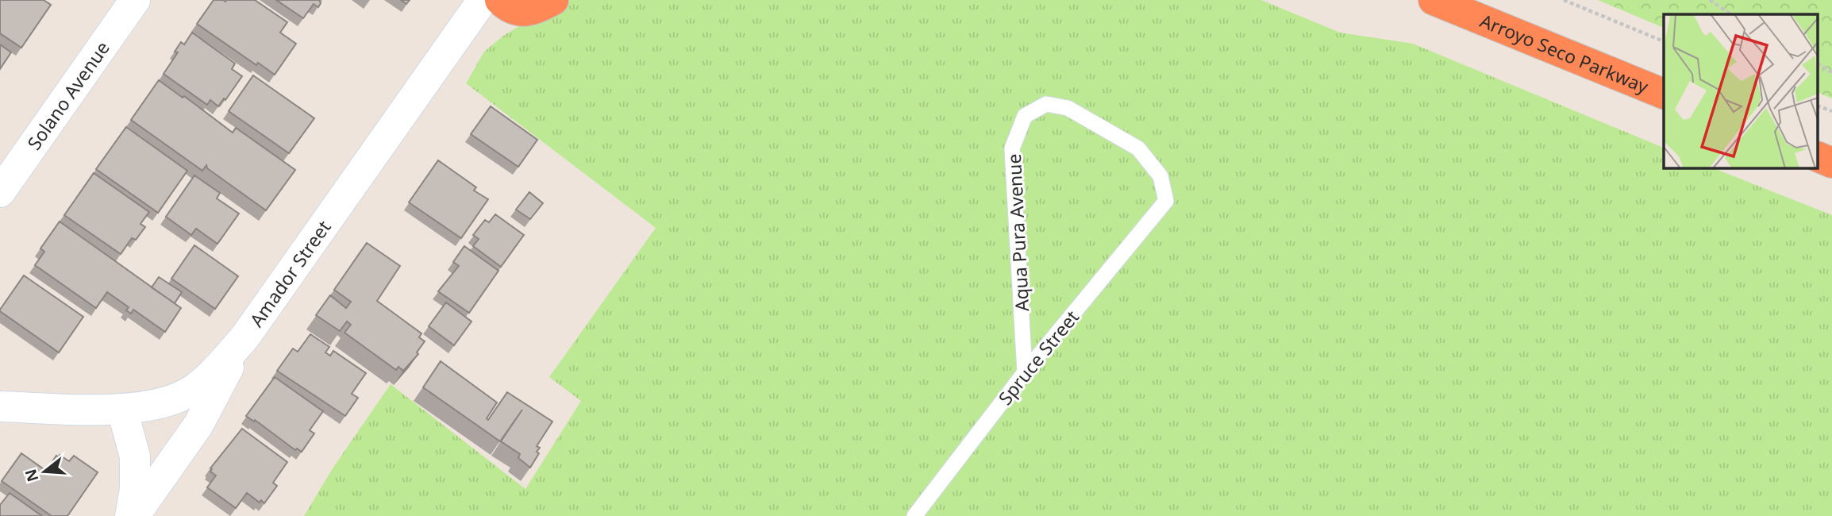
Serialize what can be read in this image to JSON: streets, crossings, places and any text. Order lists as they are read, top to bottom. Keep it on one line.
{"streets":{"highway":["Arroyo Seco Parkway"],"main road":["Solano Avenue","Amador Street"],"lane":["Aqua Pura Avenue","Spruce Street"]},"crossings":[["Aqua Pura Avenue","Spruce Street"]],"north":"left"}
